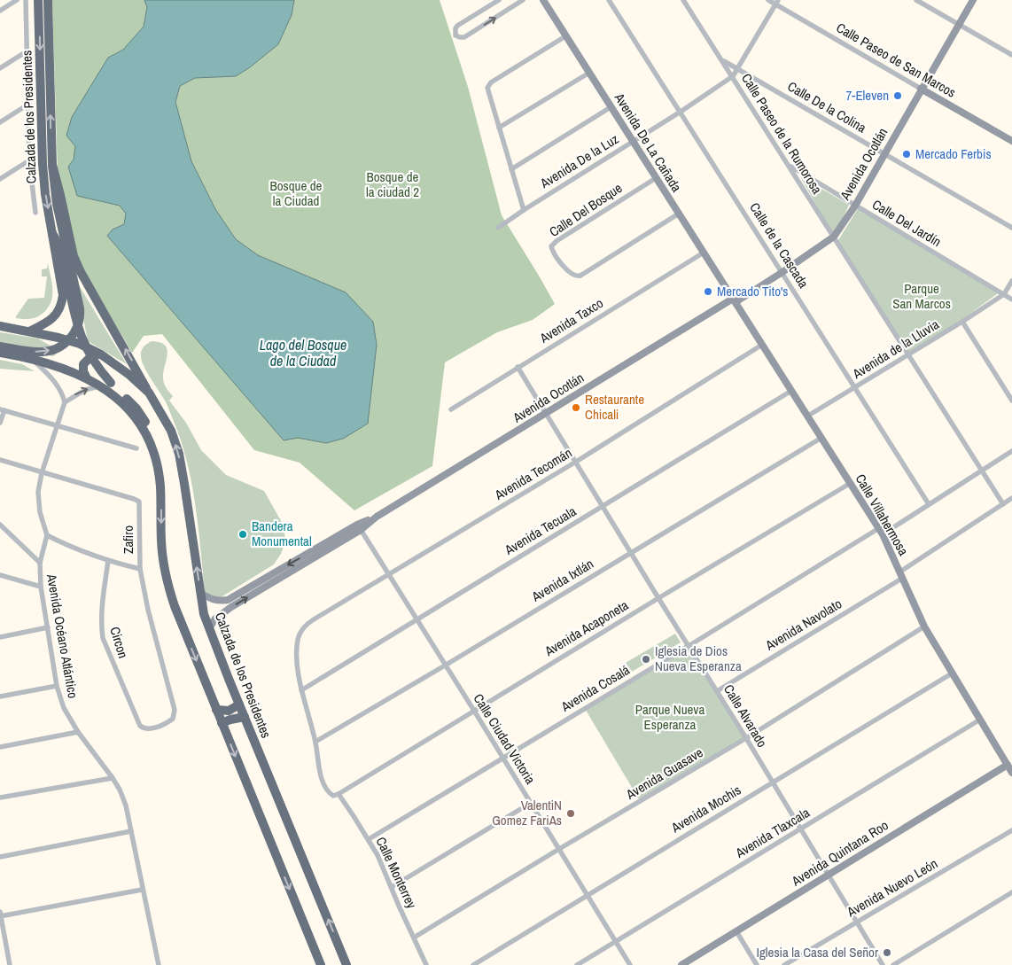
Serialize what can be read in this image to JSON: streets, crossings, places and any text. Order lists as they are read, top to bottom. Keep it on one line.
{"streets":{"highway":["Calzada de los Presidentes"],"main road":["Calle Paseo de San Marcos","Avenida De La Cañada","Avenida Ocotlán","Calle Villahermosa","Avenida Quintana Roo"],"street":["Calle De la Colina","Calle Paseo de la Rumorosa","Avenida De la Luz","Calle Del Bosque","Calle Del Jardín","Calle de la Cascada","Avenida Taxco","Avenida de la Lluvia","Avenida Tecomán","Avenida Tecuala","Zafiro","Avenida Ixtlán","Avenida Navolato","Avenida Acaponeta","Avenida Océano Atlántico","Circon","Avenida Cosalá","Calle Alvarado","Calle Ciudad Victoria","Avenida Guasave","Avenida Mochis","Avenida Tlaxcala","Calle Monterrey","Avenida Nuevo León"]},"crossings":[["Calle Paseo de San Marcos","Avenida De la Luz"],["Calle Paseo de San Marcos","Avenida Ocotlán"],["Calle De la Colina","Calle Paseo de la Rumorosa"],["Calle De la Colina","Avenida De la Luz"],["Calle De la Colina","Avenida Ocotlán"],["Calzada de los Presidentes","Avenida Ocotlán"],["Calle Paseo de la Rumorosa","Avenida De la Luz"],["Calle Paseo de la Rumorosa","Avenida Ocotlán"],["Calle Paseo de la Rumorosa","Calle Del Jardín"],["Calle Paseo de la Rumorosa","Avenida de la Lluvia"],["Calle Paseo de la Rumorosa","Avenida Navolato"],["Calle Paseo de la Rumorosa","Avenida Cosalá"],["Avenida De La Cañada","Avenida De la Luz"],["Avenida De La Cañada","Avenida Ocotlán"],["Avenida De La Cañada","Calle Del Bosque"],["Avenida De La Cañada","Avenida Taxco"],["Avenida De La Cañada","Calle Villahermosa"],["Avenida De la Luz","Calle de la Cascada"],["Avenida Ocotlán","Calle Del Jardín"],["Avenida Ocotlán","Calle de la Cascada"],["Avenida Ocotlán","Calle Villahermosa"],["Avenida Ocotlán","Calle Alvarado"],["Avenida Ocotlán","Calle Ciudad Victoria"],["Calle Del Jardín","Avenida de la Lluvia"],["Calle de la Cascada","Avenida de la Lluvia"],["Calle de la Cascada","Avenida Cosalá"],["Avenida Taxco","Calle Alvarado"],["Avenida de la Lluvia","Calle Villahermosa"],["Avenida Tecomán","Calle Villahermosa"],["Avenida Tecomán","Calle Alvarado"],["Avenida Tecomán","Calle Ciudad Victoria"],["Avenida Tecomán","Calle Monterrey"],["Calle Villahermosa","Avenida Tecuala"],["Calle Villahermosa","Avenida Ixtlán"],["Calle Villahermosa","Avenida Navolato"],["Calle Villahermosa","Avenida Acaponeta"],["Calle Villahermosa","Avenida Cosalá"],["Calle Villahermosa","Avenida Guasave"],["Calle Villahermosa","Avenida Mochis"],["Calle Villahermosa","Avenida Tlaxcala"],["Calle Villahermosa","Avenida Quintana Roo"],["Avenida Tecuala","Calle Alvarado"],["Avenida Tecuala","Calle Ciudad Victoria"],["Avenida Tecuala","Calle Monterrey"],["Zafiro","Circon"],["Avenida Ixtlán","Calle Alvarado"],["Avenida Ixtlán","Calle Ciudad Victoria"],["Avenida Ixtlán","Calle Monterrey"],["Avenida Navolato","Calle Alvarado"],["Avenida Acaponeta","Calle Alvarado"],["Avenida Acaponeta","Calle Ciudad Victoria"],["Avenida Acaponeta","Calle Monterrey"],["Avenida Cosalá","Calle Alvarado"],["Avenida Cosalá","Calle Ciudad Victoria"],["Avenida Cosalá","Calle Monterrey"],["Calle Alvarado","Avenida Guasave"],["Calle Alvarado","Avenida Mochis"],["Calle Alvarado","Avenida Tlaxcala"],["Calle Alvarado","Avenida Quintana Roo"],["Calle Alvarado","Avenida Nuevo León"],["Calle Ciudad Victoria","Avenida Guasave"],["Calle Ciudad Victoria","Avenida Mochis"],["Calle Ciudad Victoria","Avenida Tlaxcala"],["Avenida Guasave","Calle Monterrey"]],"water":["Lago del Bosque de la Ciudad"],"parks":["Bosque de la ciudad 2","Bosque de la Ciudad","Parque San Marcos","Parque Nueva Esperanza"],"places":["7-Eleven","Mercado Ferbis","Mercado Tito's","Restaurante Chicali","Bandera Monumental","Iglesia de Dios Nueva Esperanza","ValentiN Gomez FariAs","Iglesia la Casa del Señor"]}
